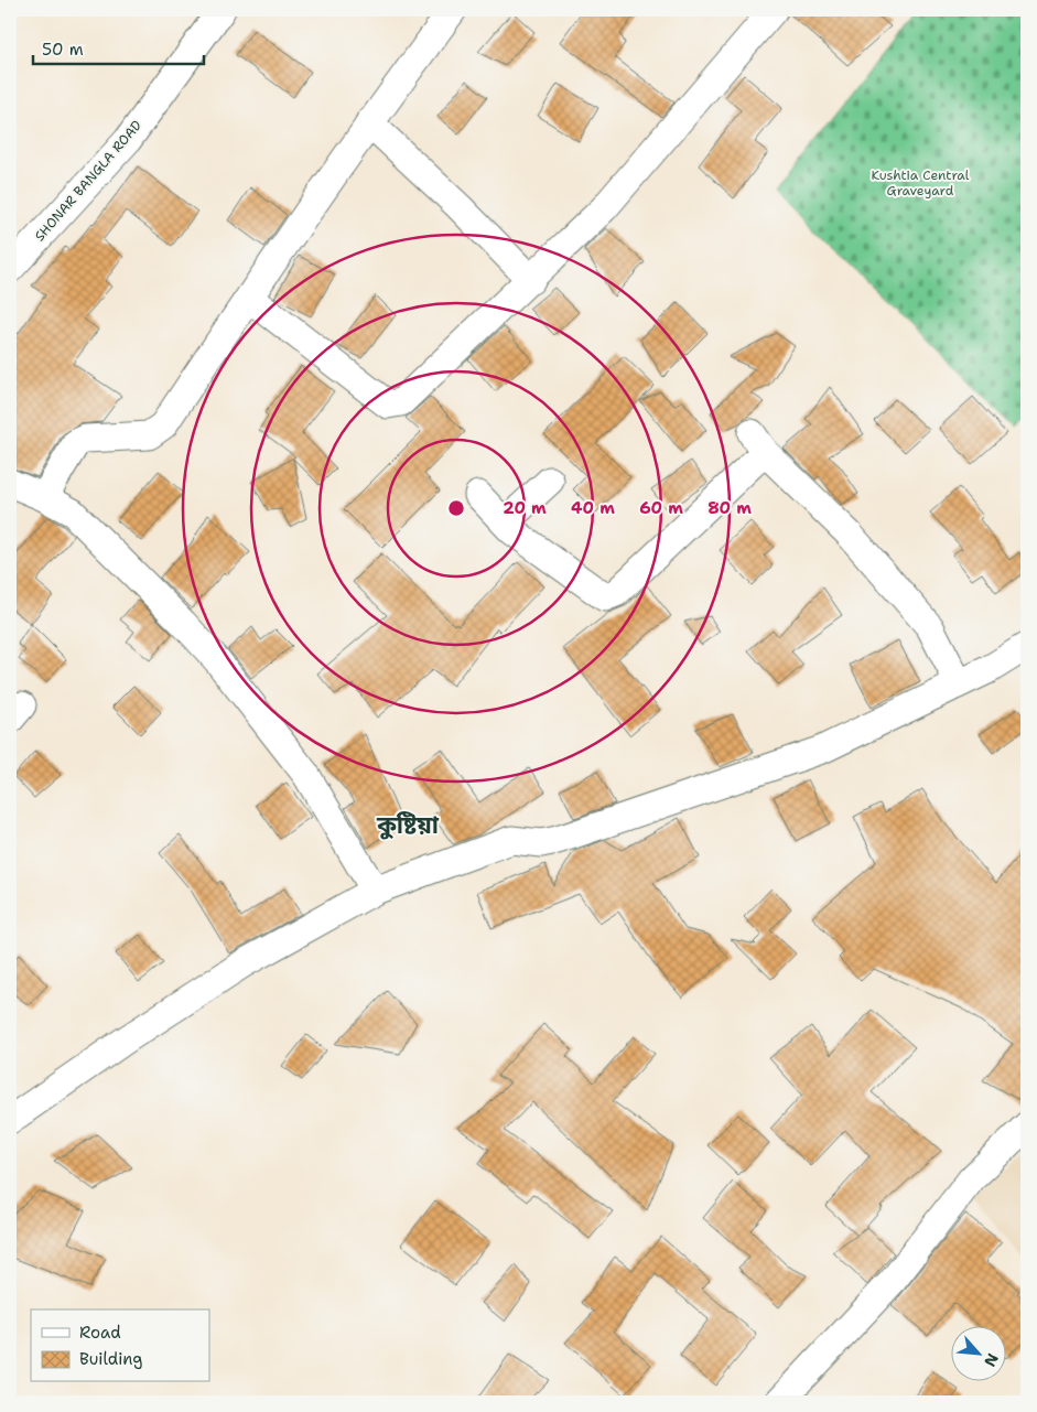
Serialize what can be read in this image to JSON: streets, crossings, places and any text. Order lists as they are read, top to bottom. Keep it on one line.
{"streets":{"street":["SHONAR BANGLA ROAD"]},"districts":["কুষ্টিয়া"],"parks":["Kushtia Central Graveyard"],"legend":["Road","Building"],"scale_bar":"50 m","north":"bottom right","rings":["20 m","40 m","60 m","80 m"]}
